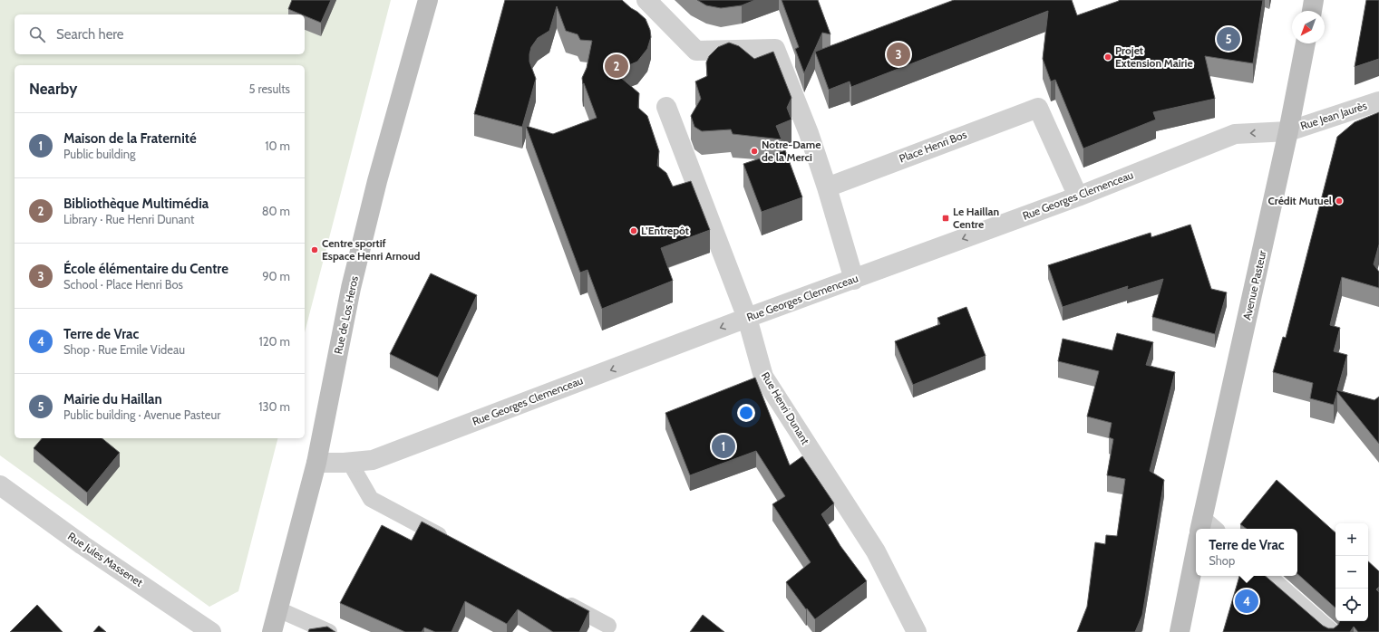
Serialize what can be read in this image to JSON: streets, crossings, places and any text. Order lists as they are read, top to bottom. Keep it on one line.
{"streets":{"street":["Rue Jean Jaurès","Place Henri Bos","Rue Georges Clemenceau","Avenue Pasteur","Rue de Los Heros","Rue Henri Dunant","Rue Jules Massenet"]},"crossings":[["Rue Jean Jaurès","Rue Georges Clemenceau"],["Rue Jean Jaurès","Avenue Pasteur"],["Place Henri Bos","Rue Georges Clemenceau"],["Rue Georges Clemenceau","Avenue Pasteur"],["Rue Georges Clemenceau","Rue de Los Heros"],["Rue Georges Clemenceau","Rue Henri Dunant"]],"one_way":["Rue Georges Clemenceau"],"places":{"other":["Projet Extension Mairie","Notre-Dame de la Merci","Crédit Mutuel","L’Entrepôt","Centre sportif Espace Henri Arnoud"],"transit":["Le Haillan Centre"]},"north":"bottom left","page":{"search":"Search here","pins":["5","3","2","1","4"],"heading":["Nearby","5 results"],"list":[{"mark":"1","name":"Maison de la Fraternité","note":"Public building","value":"10 m"},{"mark":"2","name":"Bibliothèque Multimédia","note":"Library · Rue Henri Dunant","value":"80 m"},{"mark":"3","name":"École élémentaire du Centre","note":"School · Place Henri Bos","value":"90 m"},{"mark":"4","name":"Terre de Vrac","note":"Shop · Rue Emile Videau","value":"120 m"},{"mark":"5","name":"Mairie du Haillan","note":"Public building · Avenue Pasteur","value":"130 m"}],"map_buttons":["+","−"],"popup":["Terre de Vrac","Shop"]}}
